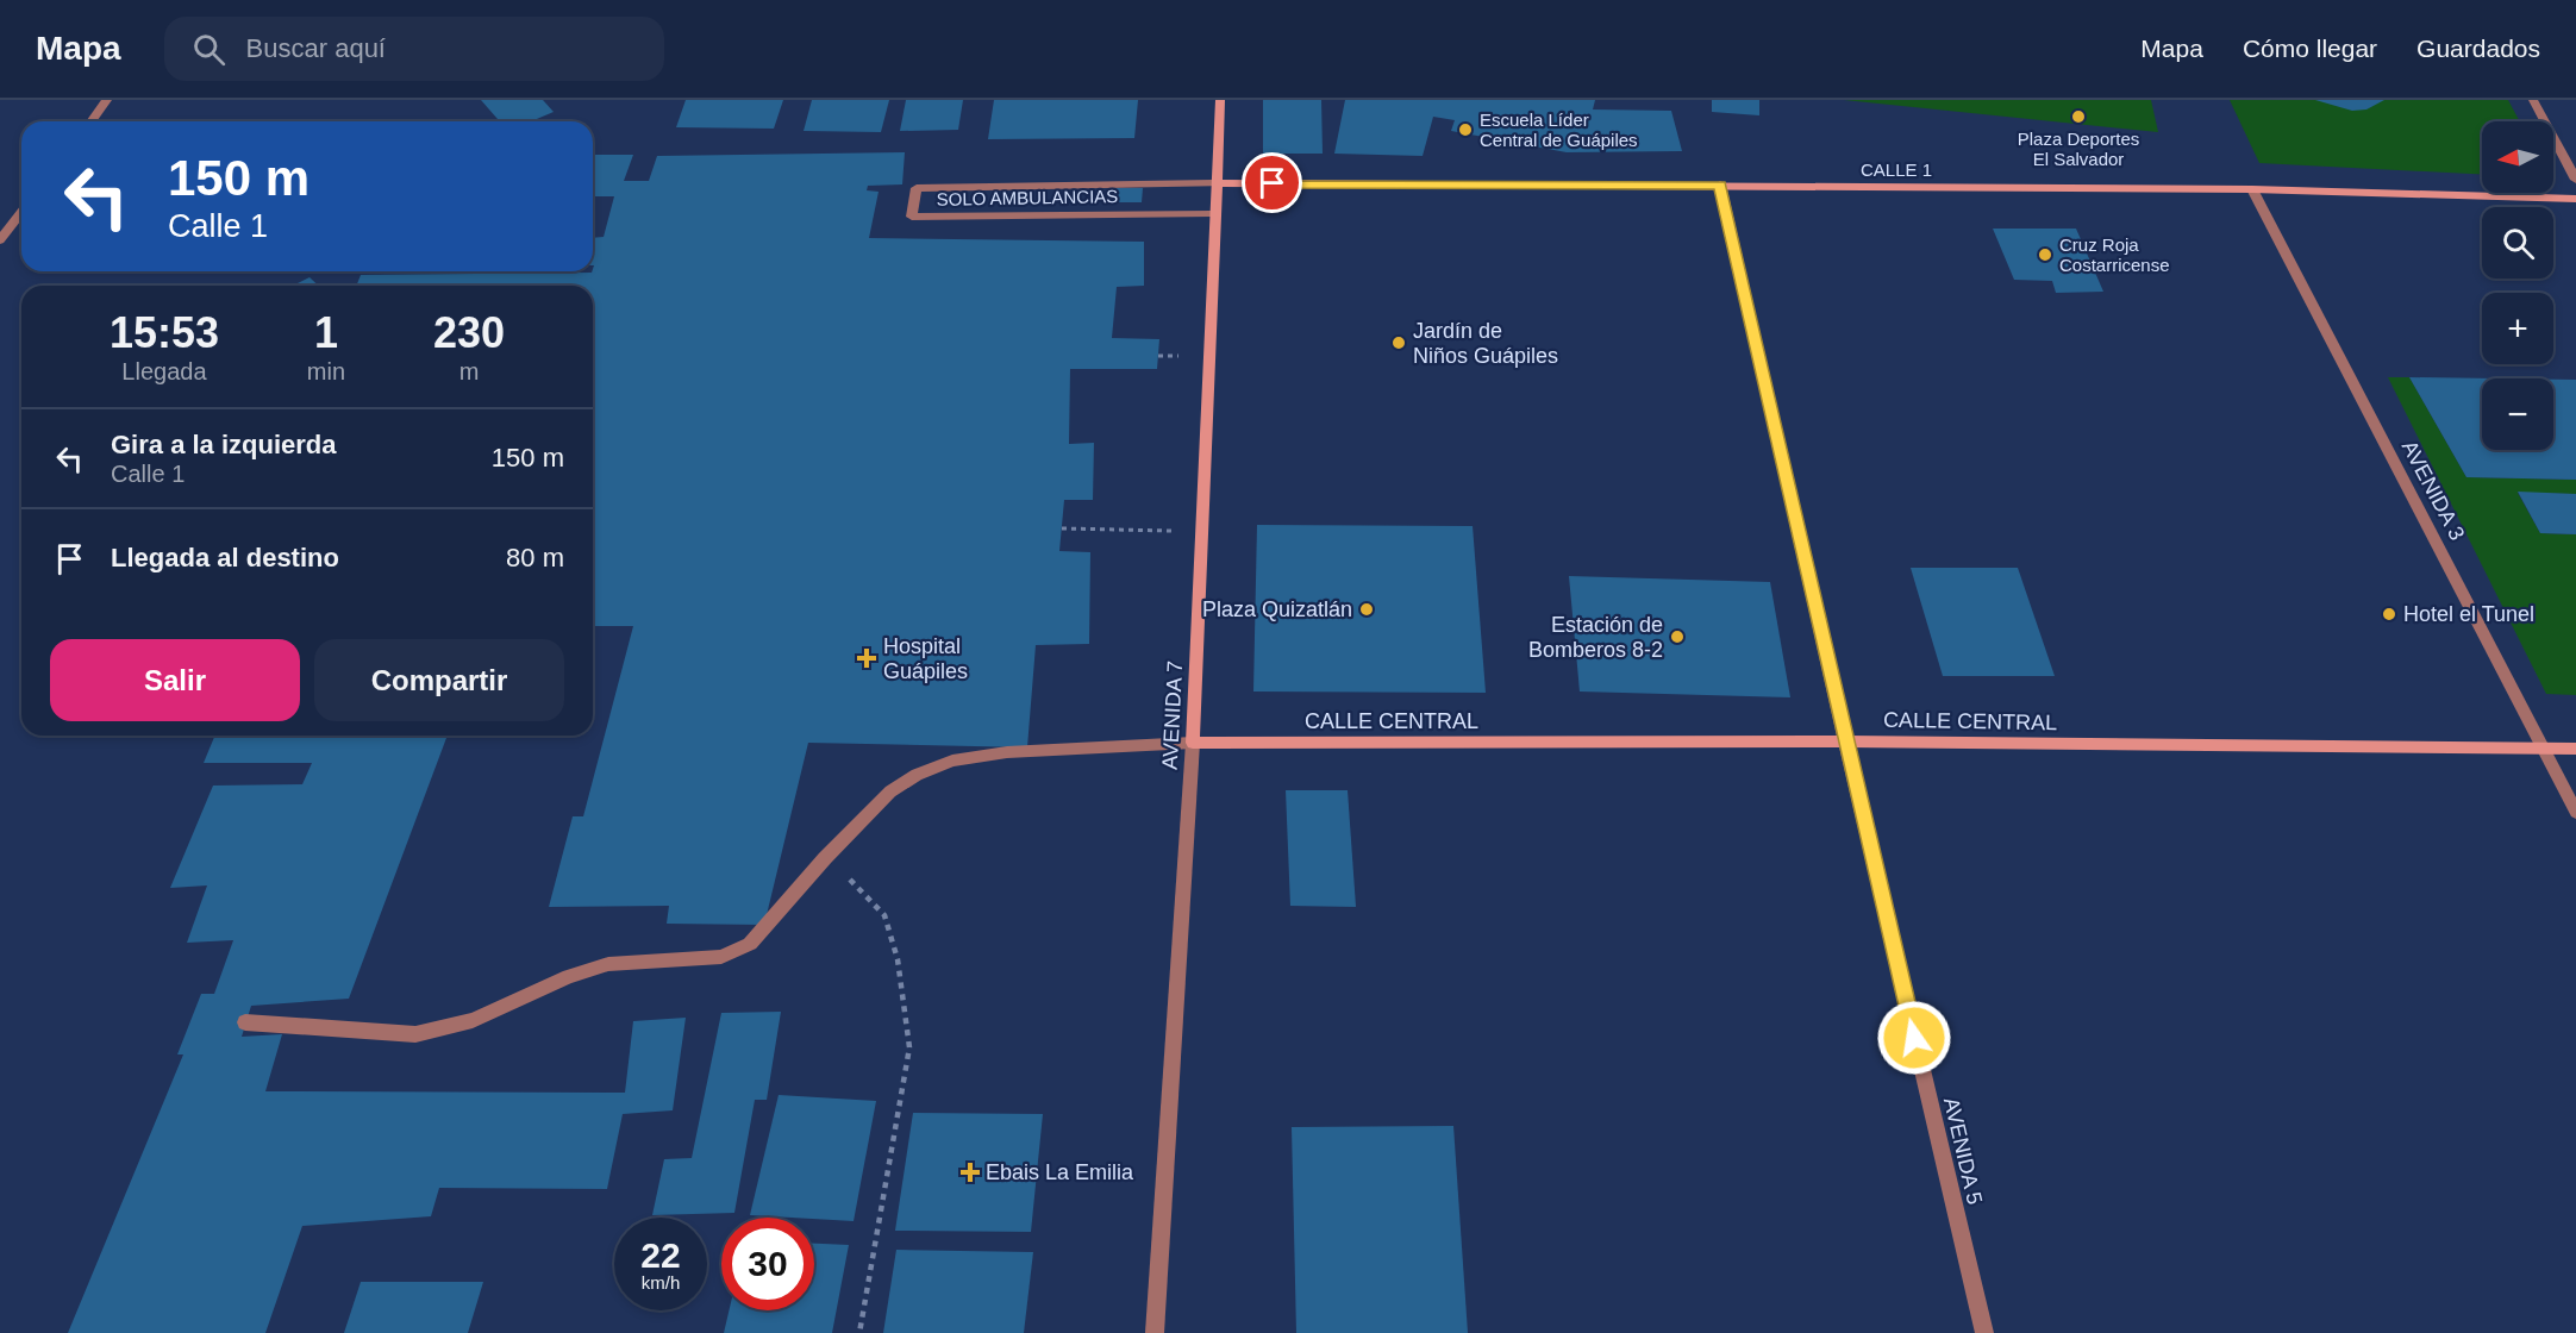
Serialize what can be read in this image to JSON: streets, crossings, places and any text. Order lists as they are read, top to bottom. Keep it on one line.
{"streets":{"main road":["CALLE 1","AVENIDA 7","CALLE CENTRAL"],"street":["SOLO AMBULANCIAS","AVENIDA 3","AVENIDA 5"]},"crossings":[["CALLE 1","SOLO AMBULANCIAS"],["CALLE 1","AVENIDA 3"],["CALLE 1","AVENIDA 7"],["CALLE 1","AVENIDA 5"],["SOLO AMBULANCIAS","AVENIDA 7"],["AVENIDA 3","CALLE CENTRAL"],["AVENIDA 7","CALLE CENTRAL"],["CALLE CENTRAL","AVENIDA 5"]],"places":{"other":["Plaza Deportes El Salvador","Escuela Líder Central de Guápiles","Cruz Roja Costarricense","Jardín de Niños Guápiles","Plaza Quizatlán","Hotel el Tunel","Estación de Bomberos 8-2"],"health":["Hospital Guápiles","Ebais La Emilia"]},"north":"left","page":{"header":"Mapa","search":"Buscar aquí","nav":["Mapa","Cómo llegar","Guardados"],"map_buttons":["+","−"],"turn":["150 m","Calle 1"],"eta":["15:53","Llegada","1","min","230","m"],"list":[{"name":"Gira a la izquierda","note":"Calle 1","value":"150 m"},{"name":"Llegada al destino","value":"80 m"}],"buttons":["Salir","Compartir"],"speed":"22 km/h","limit":"30"}}
